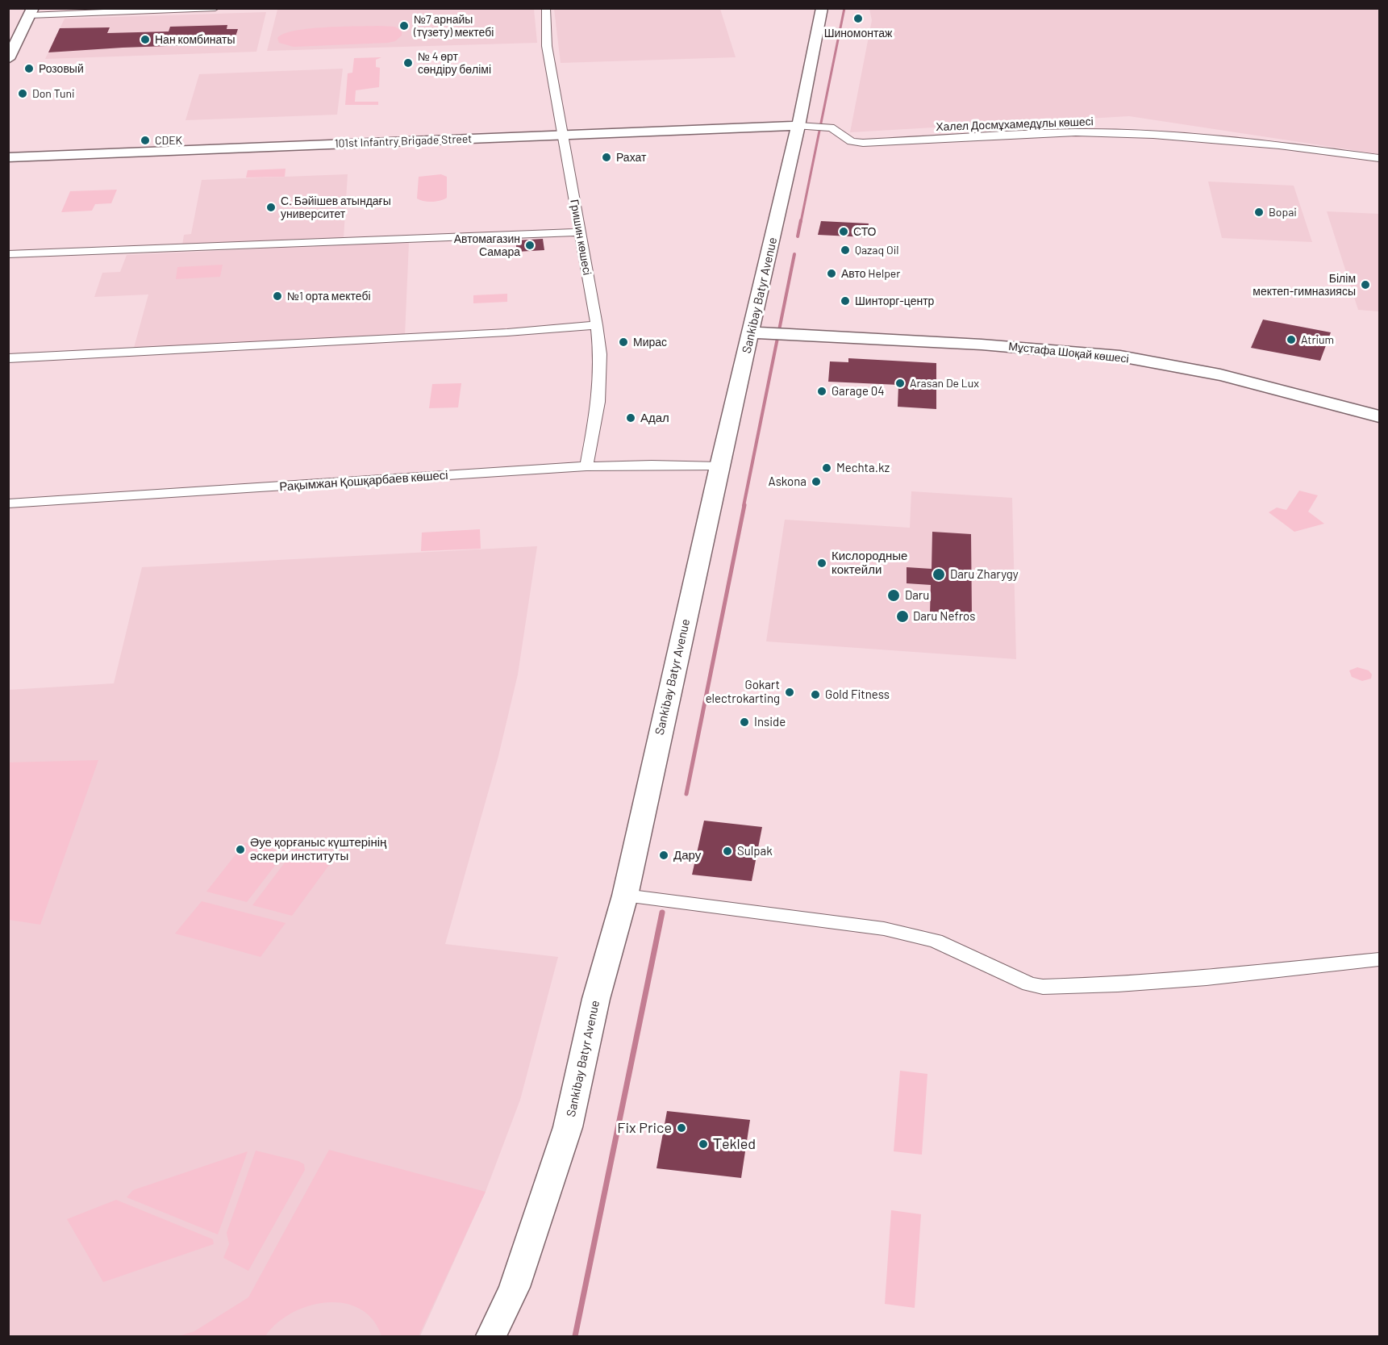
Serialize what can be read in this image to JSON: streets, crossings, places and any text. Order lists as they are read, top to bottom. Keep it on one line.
{"streets":{"main road":["101st Infantry Brigade Street","Sankibay Batyr Avenue","Мұстафа Шоқай көшесі"],"street":["Халел Досмұхамедұлы көшесі","Гришин көшесі","Рақымжан Қошқарбаев көшесі"]},"crossings":[["Халел Досмұхамедұлы көшесі","101st Infantry Brigade Street"],["Халел Досмұхамедұлы көшесі","Sankibay Batyr Avenue"],["101st Infantry Brigade Street","Гришин көшесі"],["101st Infantry Brigade Street","Sankibay Batyr Avenue"],["Гришин көшесі","Рақымжан Қошқарбаев көшесі"],["Sankibay Batyr Avenue","Мұстафа Шоқай көшесі"],["Sankibay Batyr Avenue","Рақымжан Қошқарбаев көшесі"]],"places":["Шиномонтаж","№7 арнайы (түзету) мектебі","Нан комбинаты","№ 4 өрт сөндіру бөлімі","Розовый","Don Tuni","CDEK","Рахат","С. Бәйішев атындағы университет","Bopai","СТО","Автомагазин Самара","Qazaq Oil","Авто Helper","Білім мектеп-гимназиясы","№1 орта мектебі","Шинторг-центр","Atrium","Мирас","Arasan De Lux","Garage 04","Адал","Mechta.kz","Askona","Кислородные коктейли","Daru Zharygy","Daru","Daru Nefros","Gokart electrokarting","Gold Fitness","Inside","Әуе қорғаныс күштерінің әскери институты","Sulpak","Дару","Fix Price","Тekled"]}
